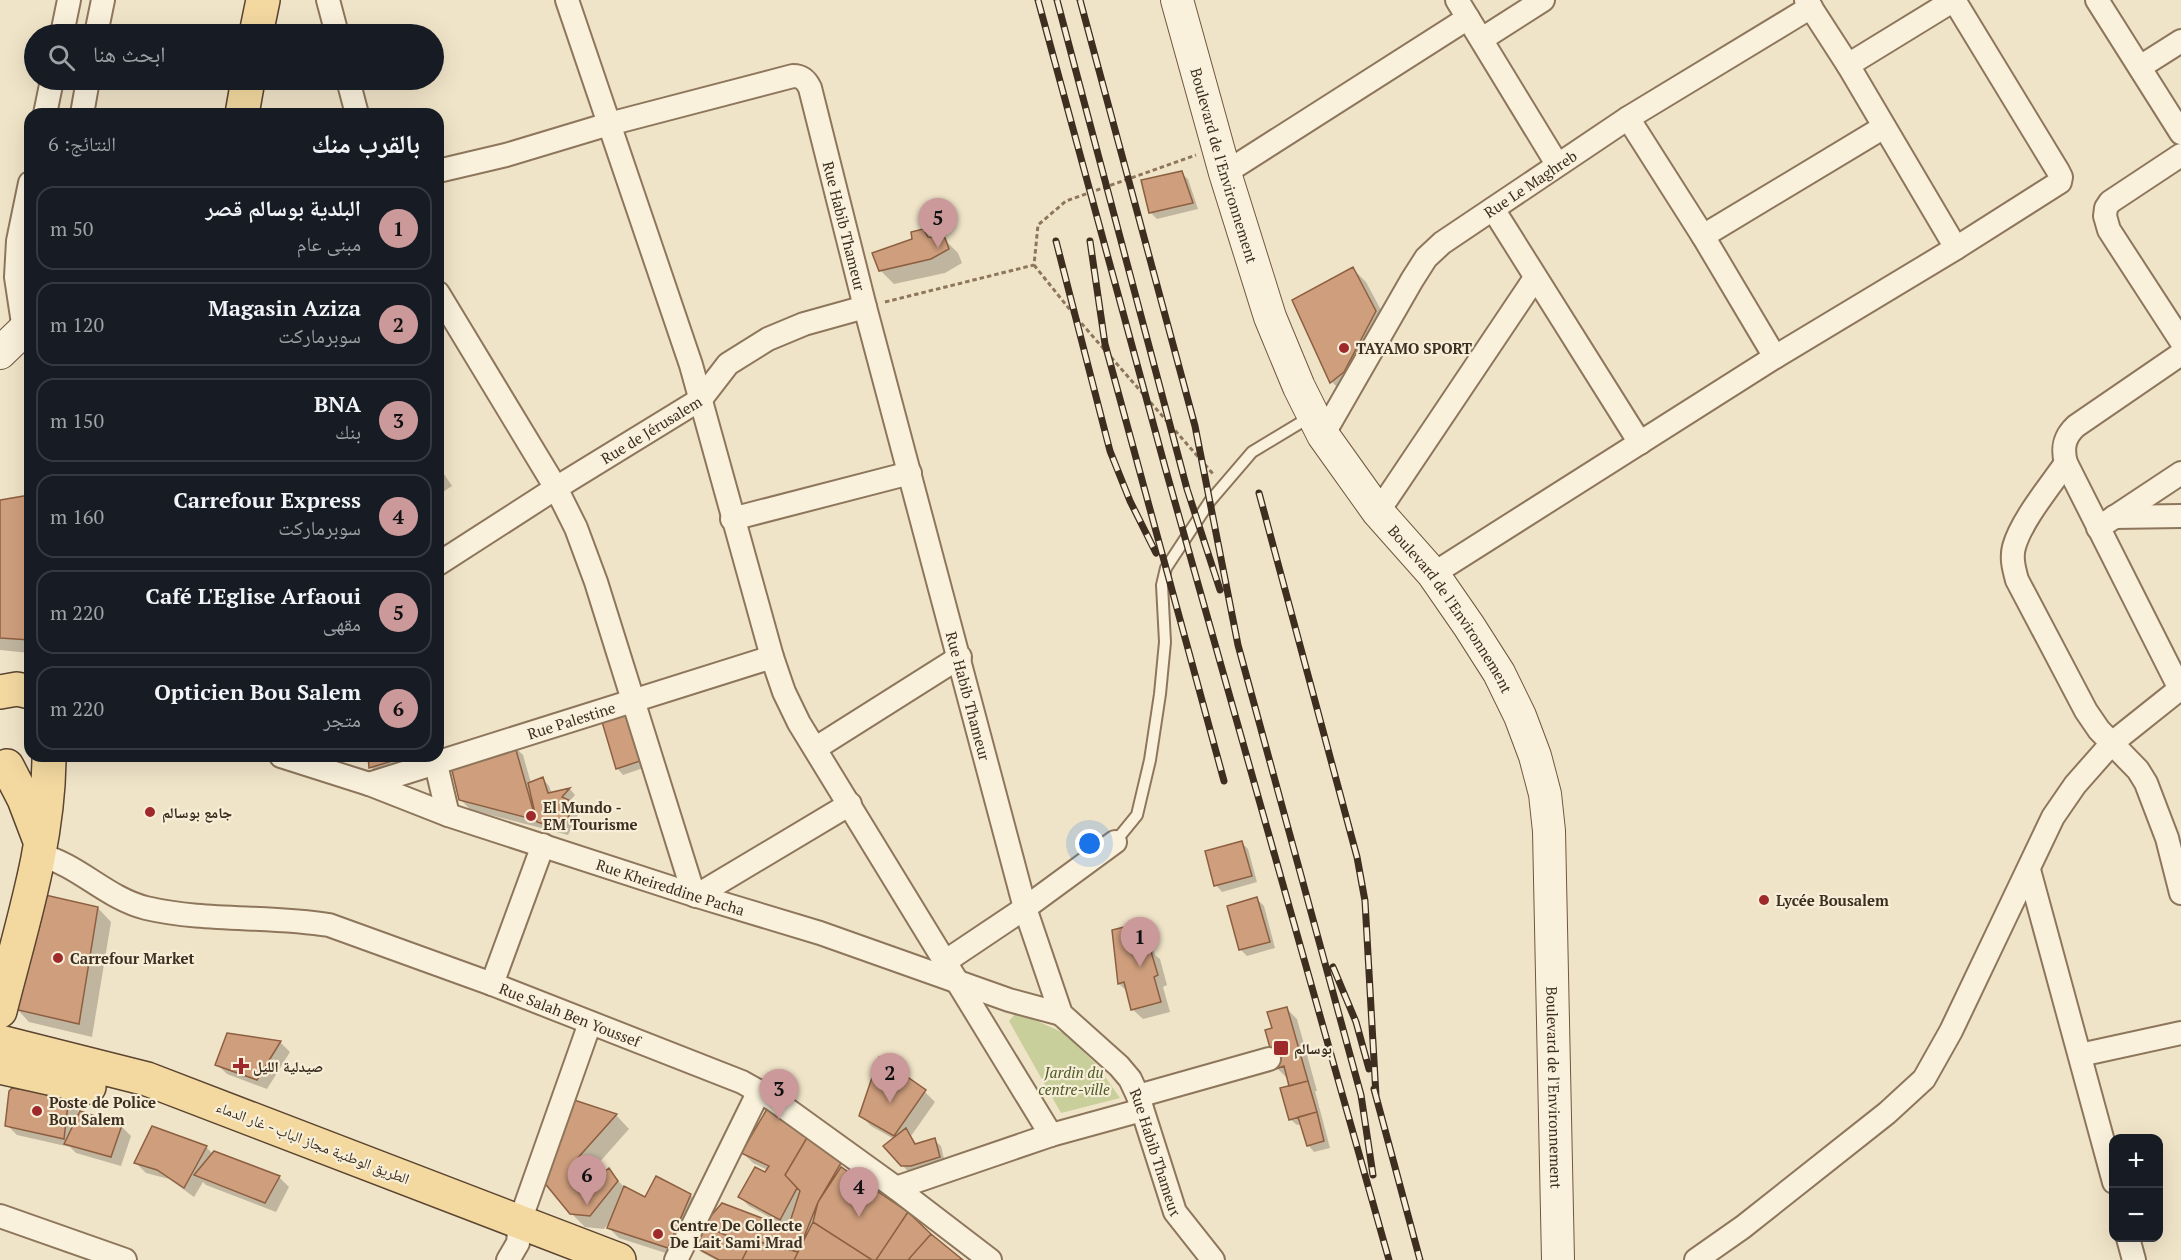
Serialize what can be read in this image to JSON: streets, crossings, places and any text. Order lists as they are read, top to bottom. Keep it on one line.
{"streets":{"main road":["الطريق الوطنية مجاز الباب - غار الدماء"],"street":["Boulevard de l'Environnement","Rue Le Maghreb","Rue Habib Thameur","Rue de Jérusalem","Rue Palestine","Rue Kheireddine Pacha","Rue Salah Ben Youssef"]},"crossings":[["Boulevard de l'Environnement","Rue Le Maghreb"],["Rue Habib Thameur","Rue de Jérusalem"],["Rue Habib Thameur","Rue Kheireddine Pacha"],["Rue Palestine","Rue Kheireddine Pacha"]],"parks":["Jardin du centre-ville"],"places":{"other":["TAYAMO SPORT","جامع بوسالم","El Mundo - EM Tourisme","Lycée Bousalem","Carrefour Market","Poste de Police Bou Salem","Centre De Collecte De Lait Sami Mrad"],"transit":["بوسالم"],"health":["صيدلية الليل"]},"page":{"search":"ابحث هنا","heading":["بالقرب منك","النتائج: 6"],"list":[{"mark":"1","name":"البلدية بوسالم قصر","note":"مبنى عام","value":"50 m"},{"mark":"2","name":"Magasin Aziza","note":"سوبرماركت","value":"120 m"},{"mark":"3","name":"BNA","note":"بنك","value":"150 m"},{"mark":"4","name":"Carrefour Express","note":"سوبرماركت","value":"160 m"},{"mark":"5","name":"Café L'Eglise Arfaoui","note":"مقهى","value":"220 m"},{"mark":"6","name":"Opticien Bou Salem","note":"متجر","value":"220 m"}],"pins":["5","1","2","3","6","4"],"map_buttons":["+","−"]}}
